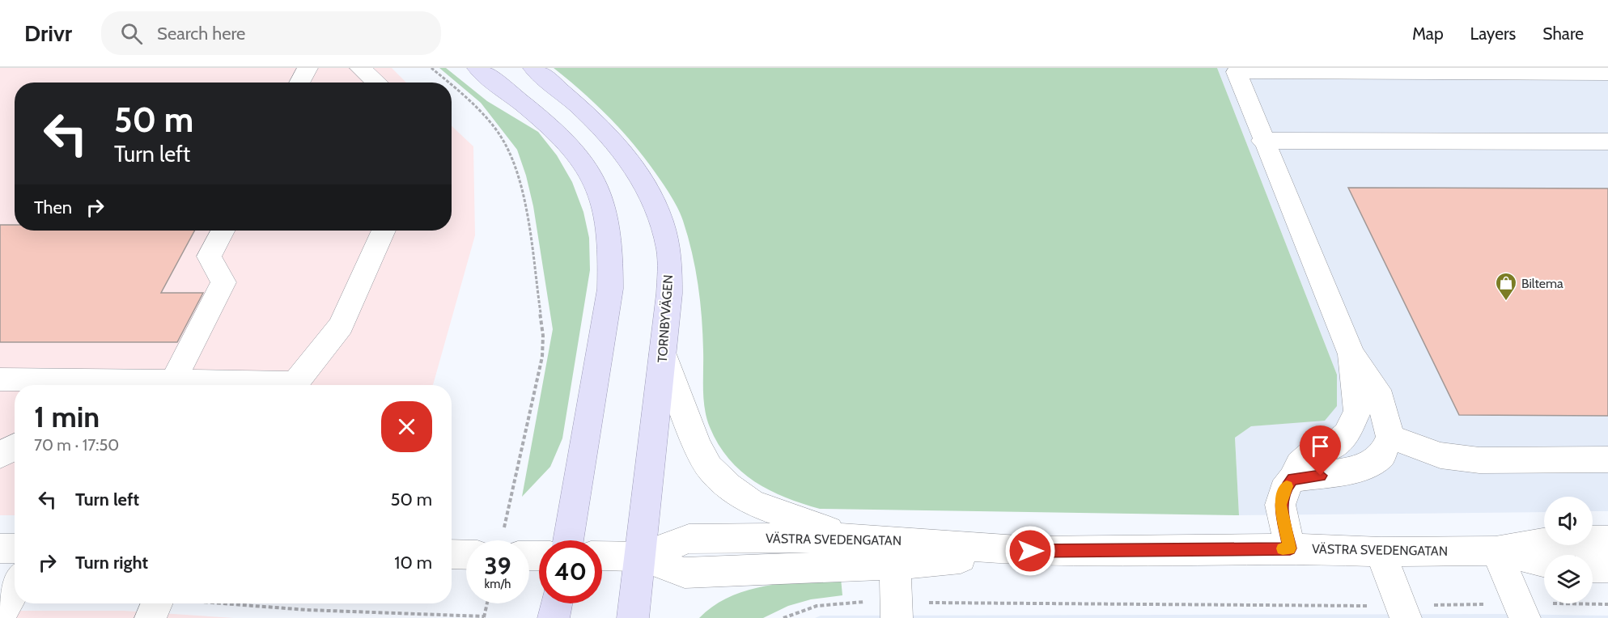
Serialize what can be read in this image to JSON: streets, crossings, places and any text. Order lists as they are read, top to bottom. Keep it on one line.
{"streets":{"main road":["TORNBYVÄGEN"],"street":["VÄSTRA SVEDENGATAN"]},"crossings":[["TORNBYVÄGEN","VÄSTRA SVEDENGATAN"]],"places":{"shop":["Biltema"]},"page":{"header":"Drivr","search":"Search here","nav":["Map","Layers","Share"],"turn":["50 m","Turn left"],"then":"Then","heading":["1 min","70 m · 17:50"],"list":[{"name":"Turn left","value":"50 m"},{"name":"Turn right","value":"10 m"}],"speed":"39 km/h","limit":"40"}}
